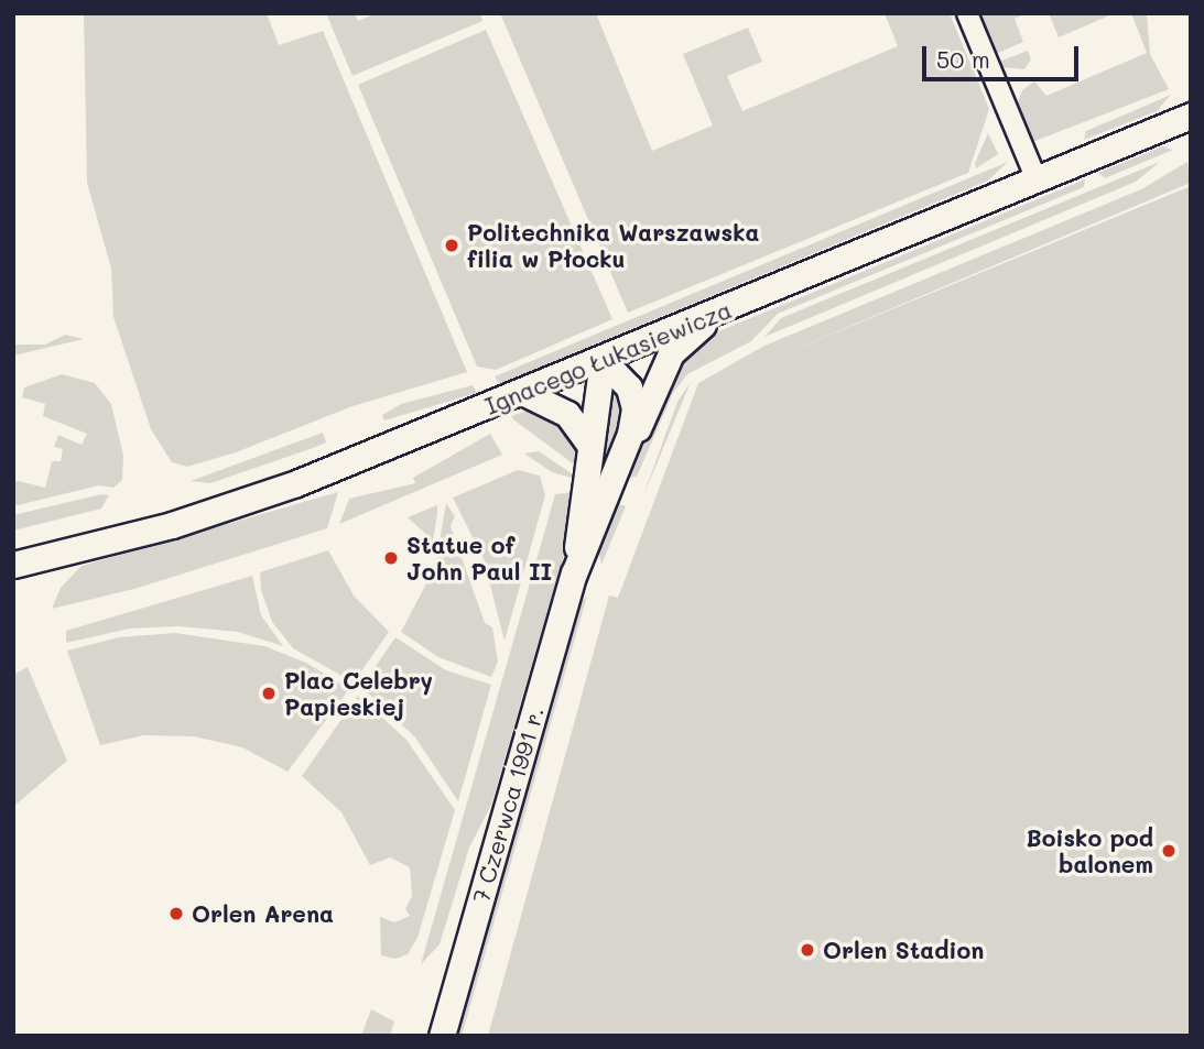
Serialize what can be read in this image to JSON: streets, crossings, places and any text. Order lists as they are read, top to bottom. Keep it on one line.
{"streets":{"street":["Ignacego Łukasiewicza","7 Czerwca 1991 r."]},"crossings":[["Ignacego Łukasiewicza","7 Czerwca 1991 r."]],"places":["Politechnika Warszawska filia w Płocku","Statue of John Paul II","Plac Celebry Papieskiej","Boisko pod balonem","Orlen Arena","Orlen Stadion"],"scale_bar":"50 m"}
